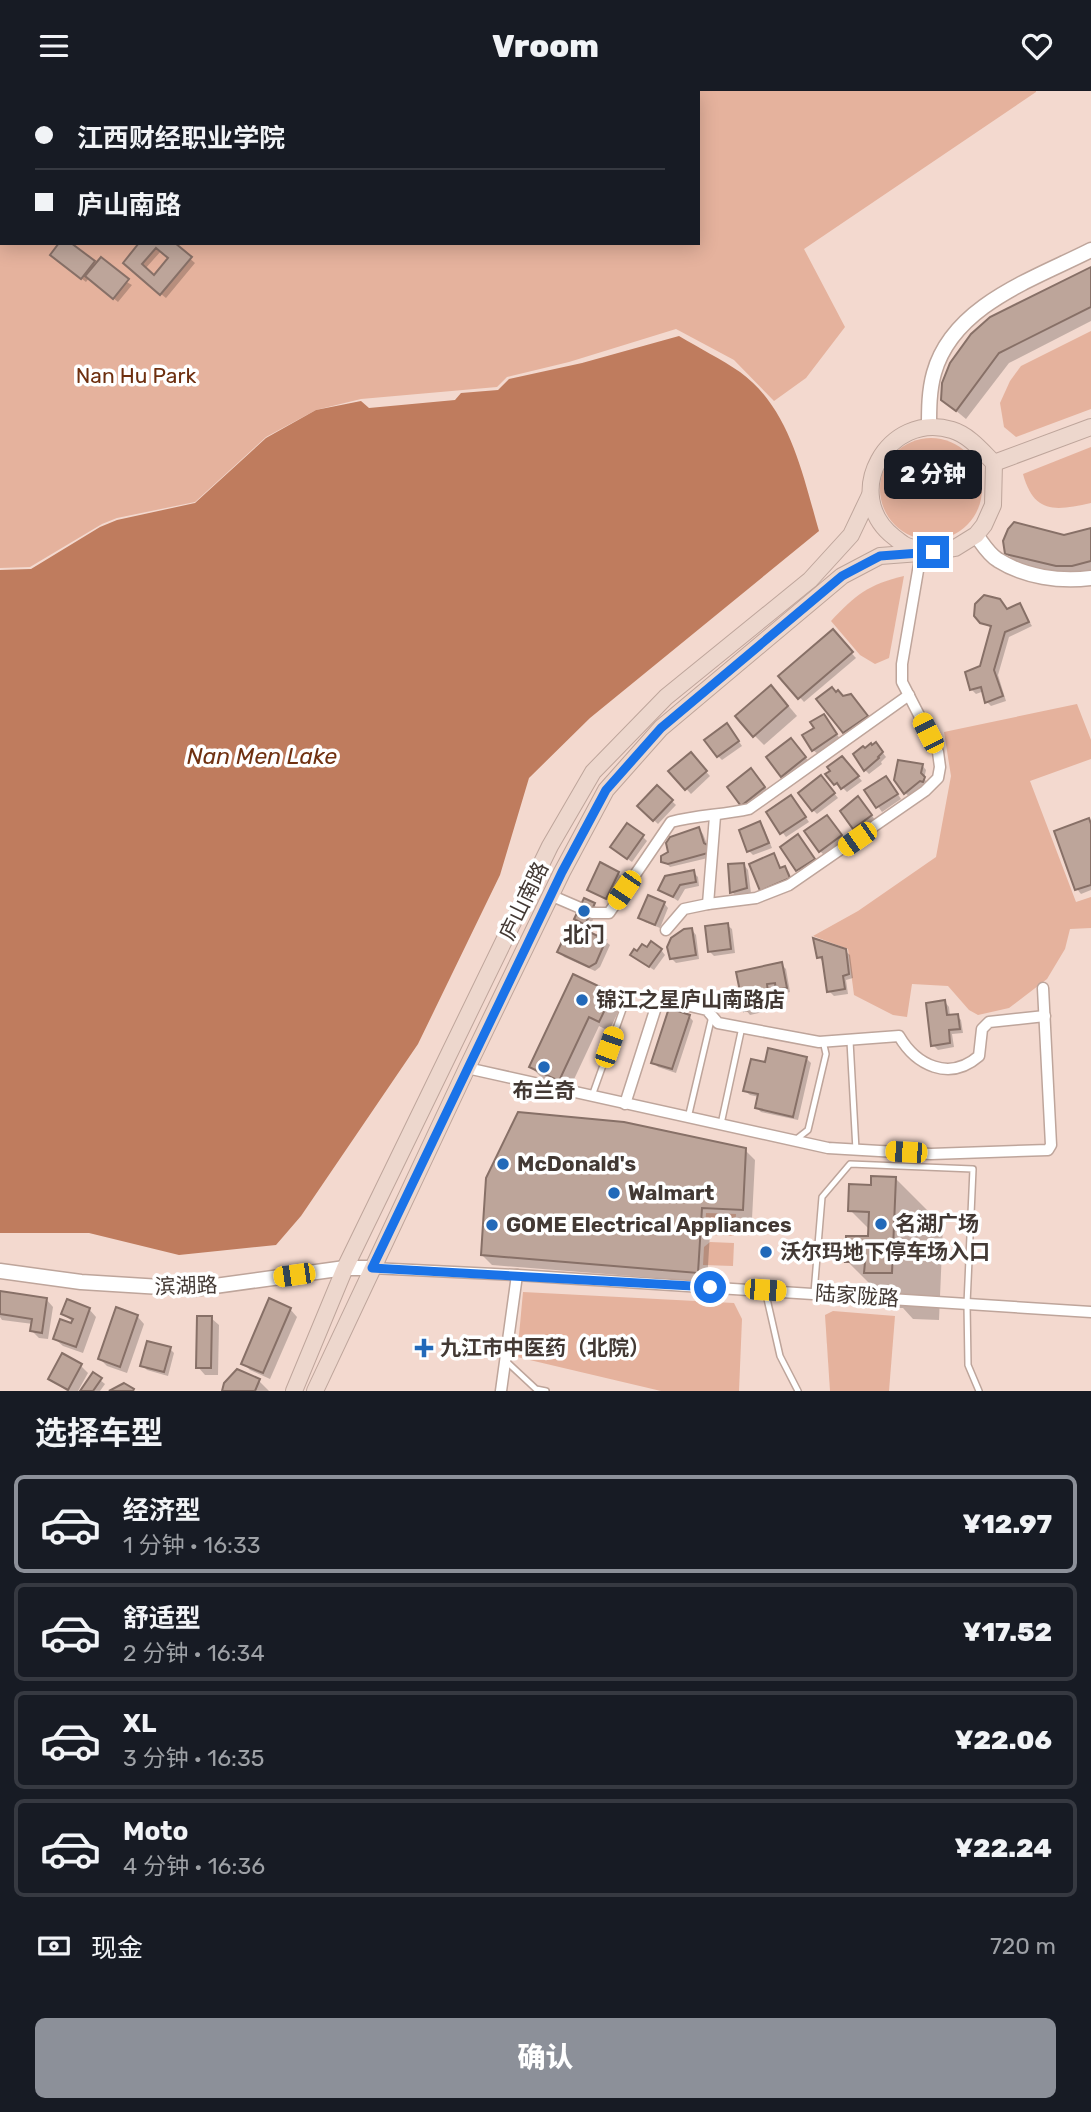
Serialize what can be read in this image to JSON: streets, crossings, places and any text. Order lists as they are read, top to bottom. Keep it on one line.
{"streets":{"main road":["庐山南路"],"street":["滨湖路","陆家陇路"]},"crossings":[["庐山南路","滨湖路"],["庐山南路","陆家陇路"],["滨湖路","陆家陇路"]],"water":["Nan Men Lake"],"parks":["Nan Hu Park"],"places":{"other":["北门","锦江之星庐山南路店","布兰奇","McDonald's","Walmart","名湖广场","GOME Electrical Appliances","沃尔玛地下停车场入口"],"health":["九江市中医药（北院）"]},"page":{"header":"Vroom","banner":["江西财经职业学院","庐山南路"],"bubble":"2 分钟","heading":"选择车型","list":[{"name":"经济型","note":"1 分钟 · 16:33","value":"¥12.97"},{"name":"舒适型","note":"2 分钟 · 16:34","value":"¥17.52"},{"name":"XL","note":"3 分钟 · 16:35","value":"¥22.06"},{"name":"Moto","note":"4 分钟 · 16:36","value":"¥22.24"}],"pay":["现金","720 m"],"buttons":"确认"}}
